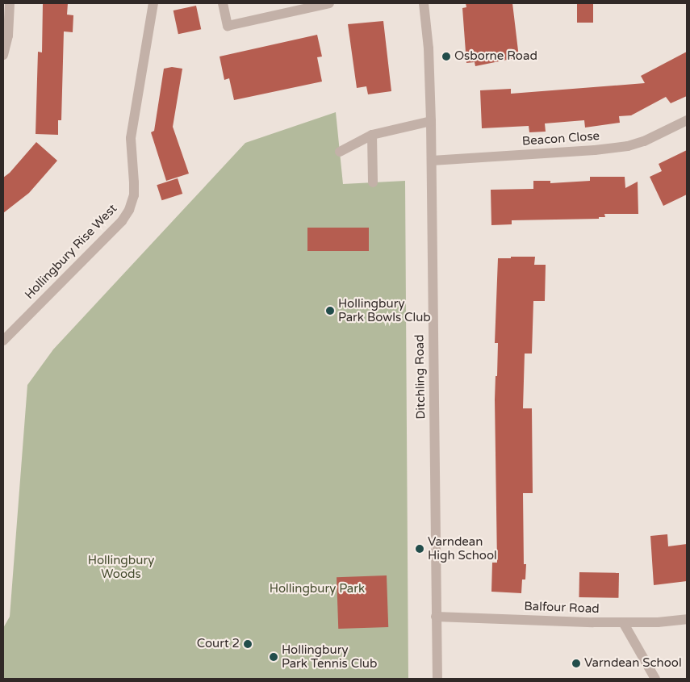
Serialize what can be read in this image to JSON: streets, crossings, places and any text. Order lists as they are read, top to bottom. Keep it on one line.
{"streets":{"street":["Beacon Close","Hollingbury Rise West","Ditchling Road","Balfour Road"]},"crossings":[["Beacon Close","Ditchling Road"],["Ditchling Road","Balfour Road"]],"parks":["Hollingbury Woods","Hollingbury Park"],"places":["Osborne Road","Hollingbury Park Bowls Club","Varndean High School","Court 2","Hollingbury Park Tennis Club","Varndean School"]}
